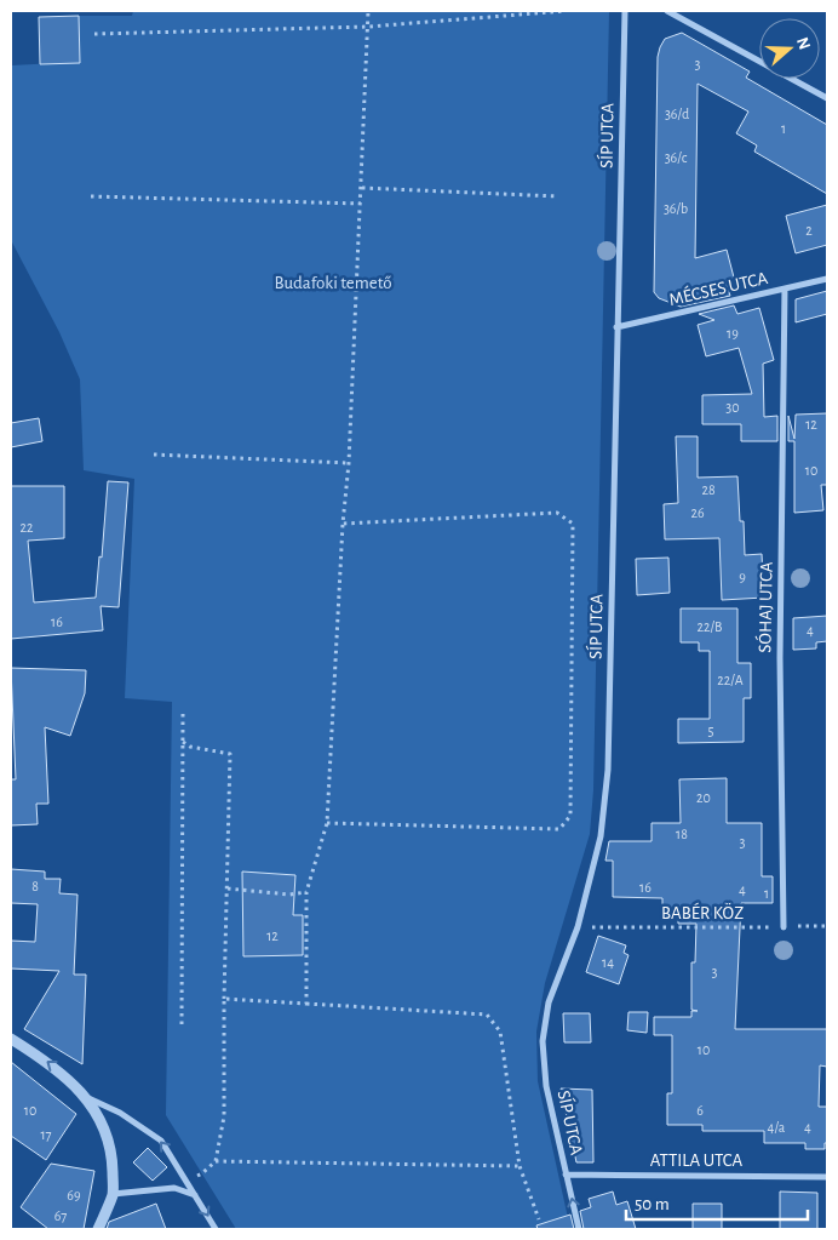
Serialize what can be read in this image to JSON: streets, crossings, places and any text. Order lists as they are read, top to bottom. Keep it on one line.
{"streets":{"street":["SÍP UTCA","MÉCSES UTCA","SÓHAJ UTCA","ATTILA UTCA"],"path":["BABÉR KÖZ"]},"crossings":[["SÍP UTCA","MÉCSES UTCA"],["SÍP UTCA","BABÉR KÖZ"],["SÍP UTCA","ATTILA UTCA"],["MÉCSES UTCA","SÓHAJ UTCA"],["SÓHAJ UTCA","BABÉR KÖZ"]],"parks":["Budafoki temető"],"house_numbers":["3","36/d","1","36/c","36/b","2","19","30","12","10","28","26","22","9","16","22/B","4","22/A","5","20","18","3","8","16","4","1","12","14","3","10","10","6","4/a","4","17","69","67"],"scale_bar":"50 m","north":"right"}
